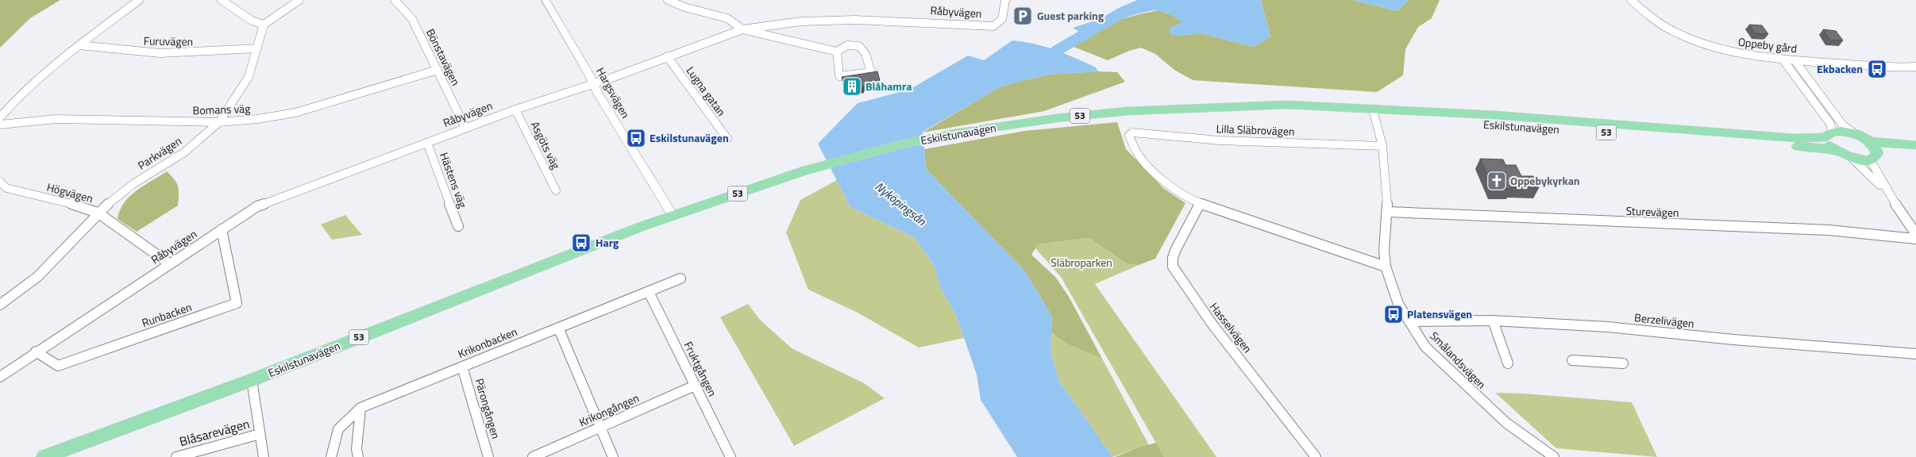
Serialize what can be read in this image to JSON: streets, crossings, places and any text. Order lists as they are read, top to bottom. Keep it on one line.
{"streets":{"main road":["53","Eskilstunavägen"],"street":["Råbyvägen","Furuvägen","Oppeby gård","Bönstavägen","Lugna gatan","Hargsvägen","Bomans väg","Lilla Släbrovägen","Asgöts väg","Parkvägen","Hästens väg","Högvägen","Sturevägen","Runbacken","Berzelivägen","Hasselvägen","Krikonbacken","Smålandsvägen","Fruktgången","Pärongången","Krikongången","Blåsarevägen"]},"crossings":[["Råbyvägen","Bönstavägen"],["Råbyvägen","Lugna gatan"],["Råbyvägen","Hargsvägen"],["Råbyvägen","Asgöts väg"],["Råbyvägen","Hästens väg"],["Råbyvägen","Högvägen"],["Råbyvägen","Runbacken"],["Furuvägen","Parkvägen"],["Bönstavägen","Bomans väg"],["Hargsvägen","Eskilstunavägen"],["Bomans väg","Parkvägen"],["53","Eskilstunavägen"],["Eskilstunavägen","Smålandsvägen"],["Lilla Släbrovägen","Smålandsvägen"],["Parkvägen","Högvägen"],["Sturevägen","Smålandsvägen"],["Berzelivägen","Smålandsvägen"],["Krikonbacken","Fruktgången"],["Krikonbacken","Pärongången"],["Fruktgången","Krikongången"]],"water":["Nyköpingsån"],"parks":["Släbroparken"],"places":{"parking":["Guest parking"],"bus stop":["Ekbacken","Eskilstunavägen","Harg","Platensvägen"],"building":["Blåhamra"],"church":["Oppebykyrkan"]}}
